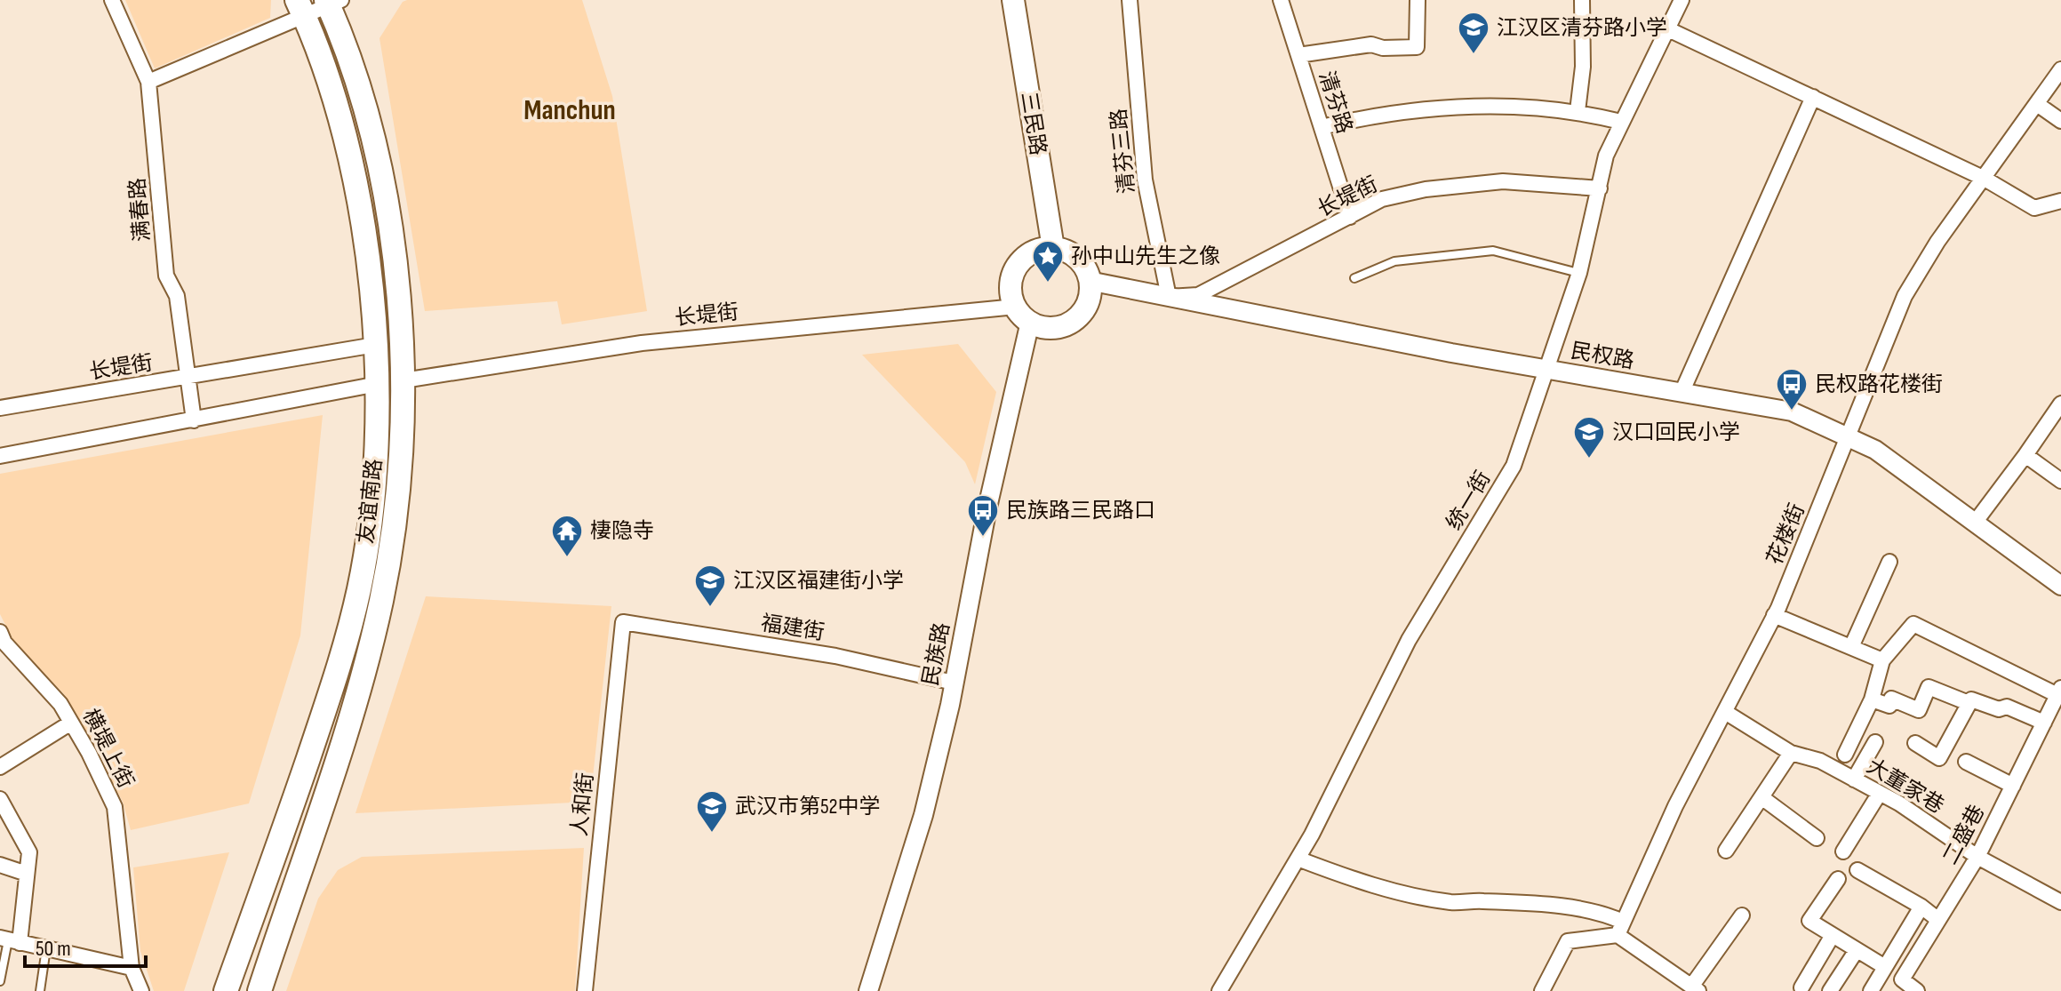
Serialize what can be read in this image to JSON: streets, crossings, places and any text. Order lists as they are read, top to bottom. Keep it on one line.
{"streets":{"main road":["三民路","友谊南路"],"street":["清芬路","清芬三路","长堤街","满春路","民权路","统一街","花楼街","福建街","民族路","横堤上街","大董家巷","人和街","二盛巷"]},"crossings":[["清芬路","长堤街"],["三民路","长堤街"],["三民路","民权路"],["三民路","民族路"],["清芬三路","长堤街"],["清芬三路","民权路"],["长堤街","满春路"],["长堤街","民权路"],["长堤街","统一街"],["长堤街","友谊南路"],["长堤街","民族路"],["民权路","统一街"],["民权路","花楼街"],["民权路","民族路"],["花楼街","大董家巷"],["福建街","民族路"],["福建街","人和街"],["大董家巷","二盛巷"]],"districts":["Manchun"],"places":{"school or university":["江汉区清芬路小学","汉口回民小学","江汉区福建街小学","武汉市第52中学"],"place":["孙中山先生之像"],"bus stop":["民权路花楼街","民族路三民路口"],"temple":["棲隐寺"]},"scale_bar":"50 m"}
